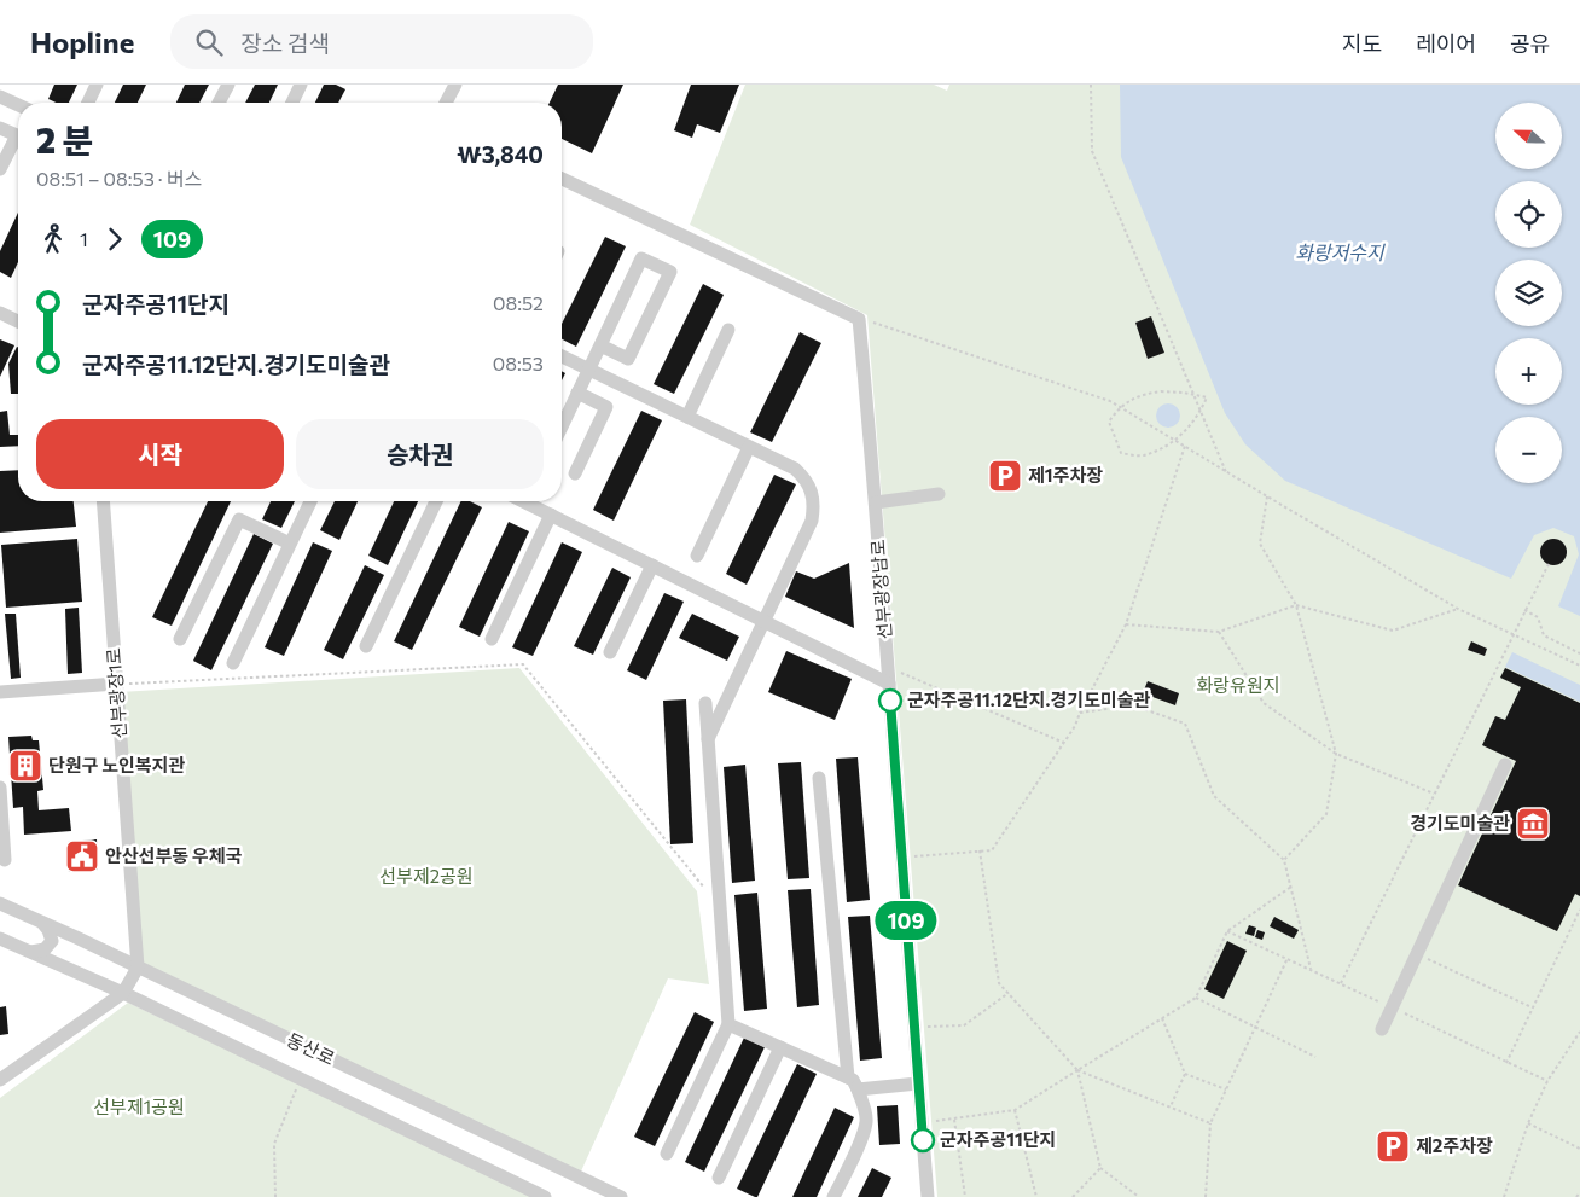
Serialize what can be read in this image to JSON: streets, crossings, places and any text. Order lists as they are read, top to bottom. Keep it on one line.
{"streets":{"street":["선부광장남로","선부광장1로","동산로"]},"crossings":[["선부광장1로","동산로"]],"water":["화랑저수지"],"parks":["화랑유원지","선부제2공원","선부제1공원"],"places":{"parking":["제1주차장","제2주차장"],"other":["군자주공11.12단지.경기도미술관","군자주공11단지"],"building":["단원구 노인복지관"],"museum":["경기도미술관"],"public building":["안산선부동 우체국"]},"lines":["bus line 109"],"north":"left","page":{"header":"Hopline","search":"장소 검색","nav":["지도","레이어","공유"],"on_map":"109","map_buttons":["+","−"],"heading":["2 분","08:51 – 08:53 · 버스","₩3,840"],"legs":["1","109"],"list":[{"name":"군자주공11단지","value":"08:52"},{"name":"군자주공11.12단지.경기도미술관","value":"08:53"}],"buttons":["시작","승차권"]}}
